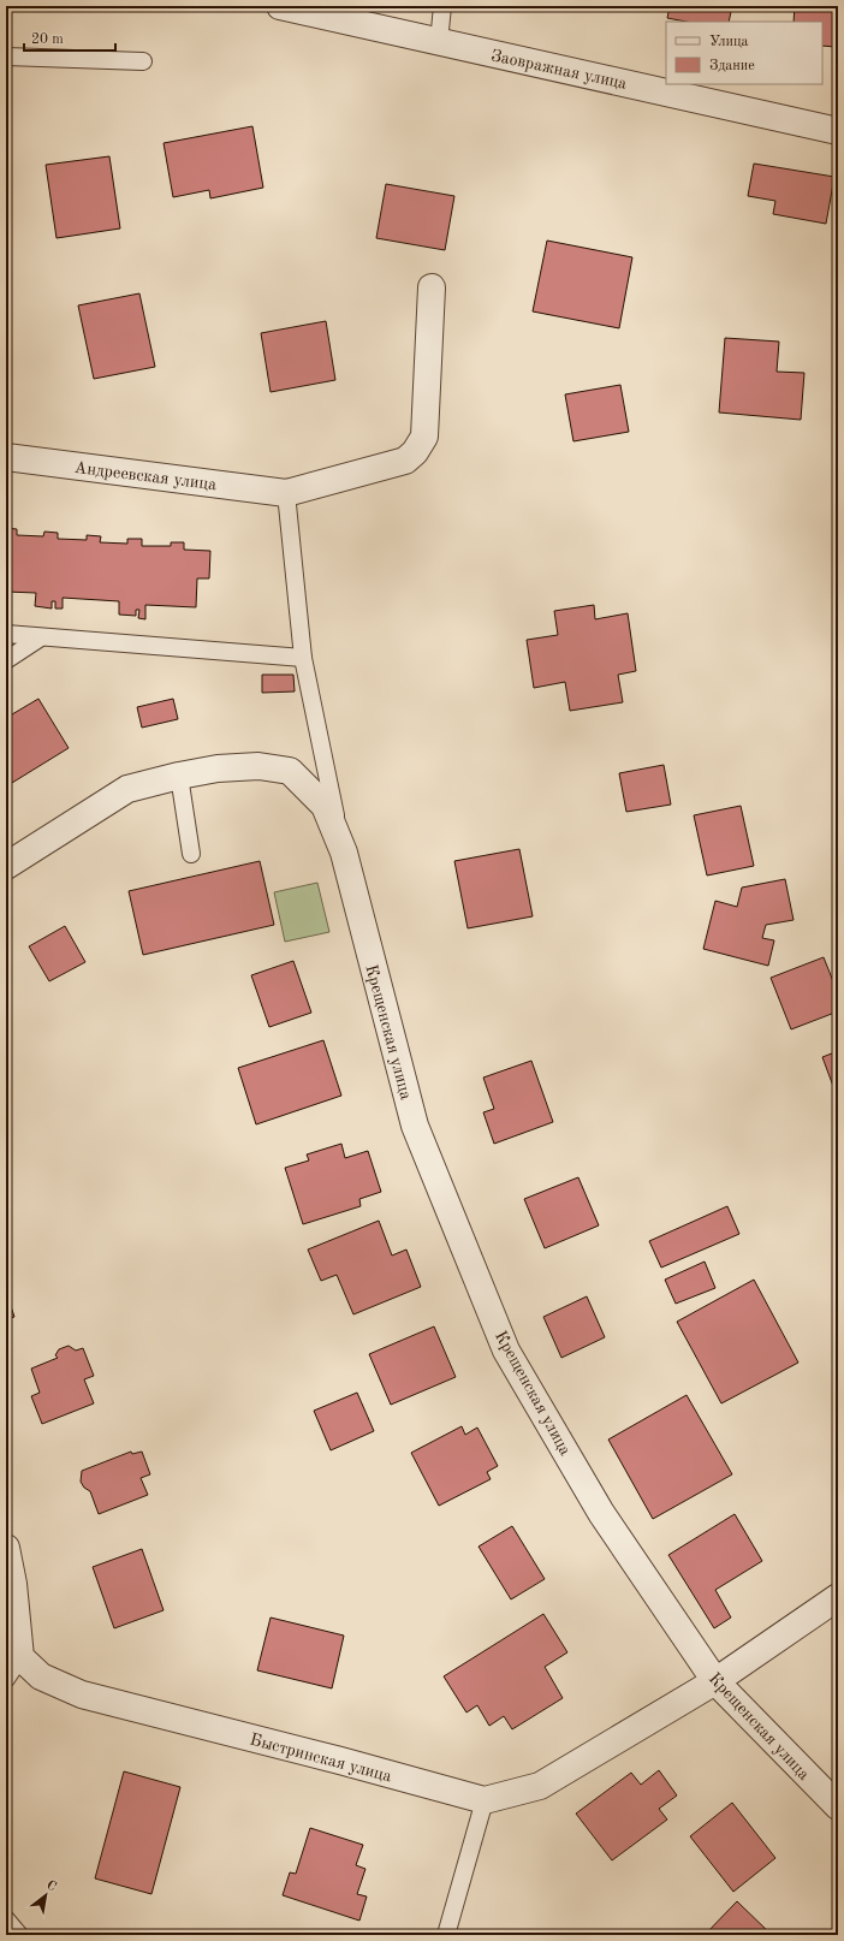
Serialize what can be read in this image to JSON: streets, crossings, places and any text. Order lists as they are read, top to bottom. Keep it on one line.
{"streets":{"street":["Заовражная улица","Андреевская улица","Крещенская улица","Быстринская улица"]},"legend":["Улица","Здание"],"scale_bar":"20 m","north":"top right"}
